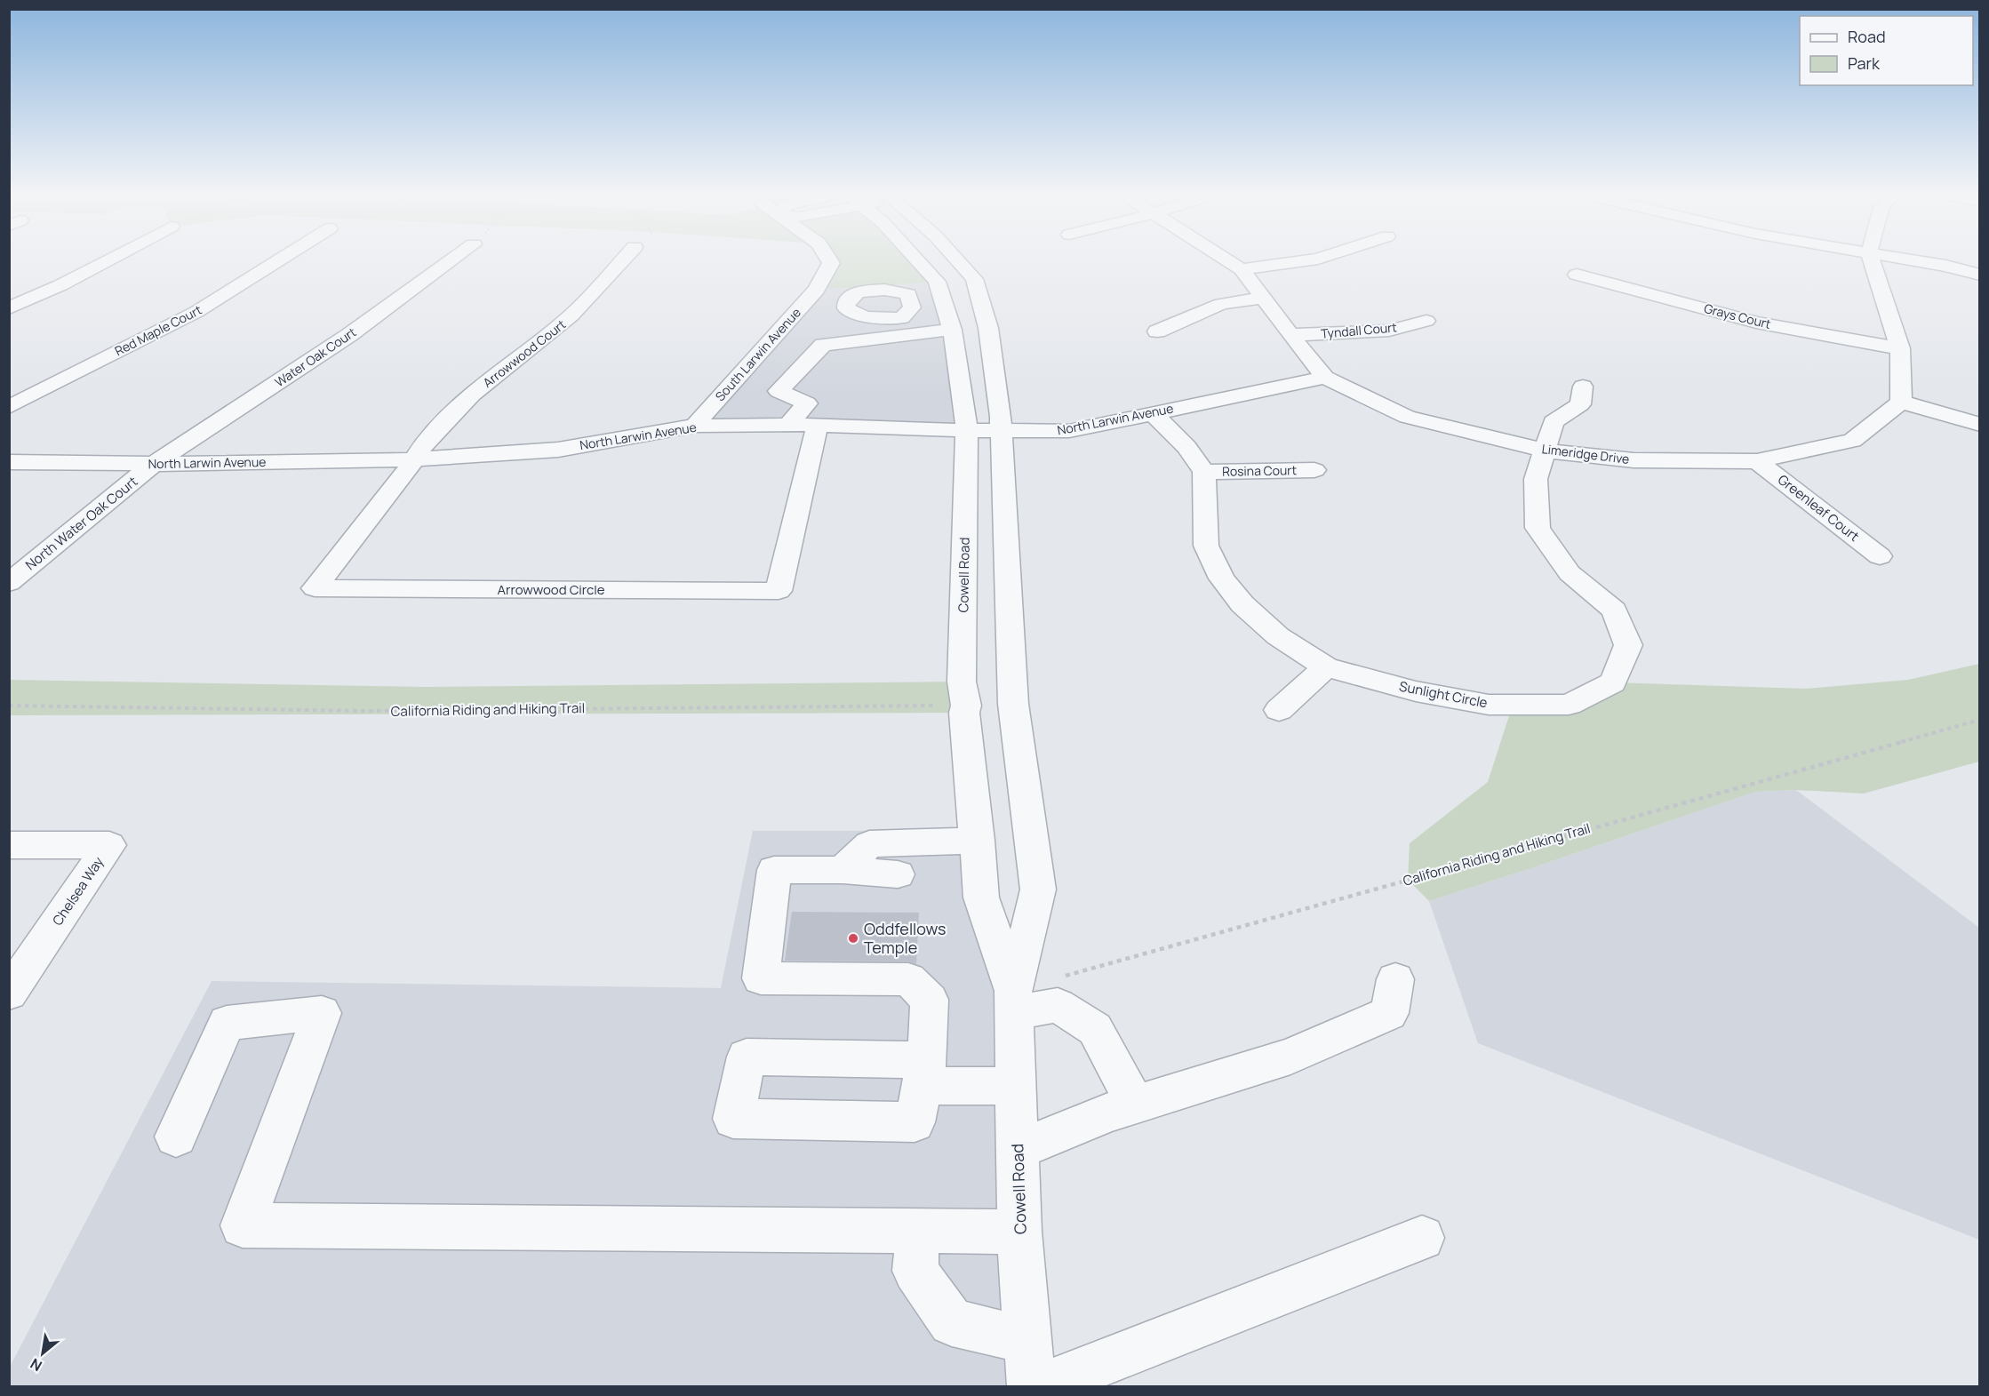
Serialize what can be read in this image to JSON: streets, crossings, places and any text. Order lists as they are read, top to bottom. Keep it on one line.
{"streets":{"street":["Grays Court","Red Maple Court","Tyndall Court","Arrowwood Court","South Larwin Avenue","Water Oak Court","North Larwin Avenue","Limeridge Drive","Rosina Court","Greenleaf Court","North Water Oak Court","Cowell Road","Arrowwood Circle","Sunlight Circle","Chelsea Way"],"path":["California Riding and Hiking Trail"]},"crossings":[["Tyndall Court","Limeridge Drive"],["Arrowwood Court","North Larwin Avenue"],["Arrowwood Court","Arrowwood Circle"],["South Larwin Avenue","North Larwin Avenue"],["Water Oak Court","North Larwin Avenue"],["Water Oak Court","North Water Oak Court"],["North Larwin Avenue","Limeridge Drive"],["North Larwin Avenue","North Water Oak Court"],["North Larwin Avenue","Cowell Road"],["North Larwin Avenue","Arrowwood Circle"],["Limeridge Drive","Greenleaf Court"],["Limeridge Drive","Sunlight Circle"],["Rosina Court","Sunlight Circle"],["Cowell Road","California Riding and Hiking Trail"]],"places":["Oddfellows Temple"],"legend":["Road","Park"],"north":"bottom left"}
